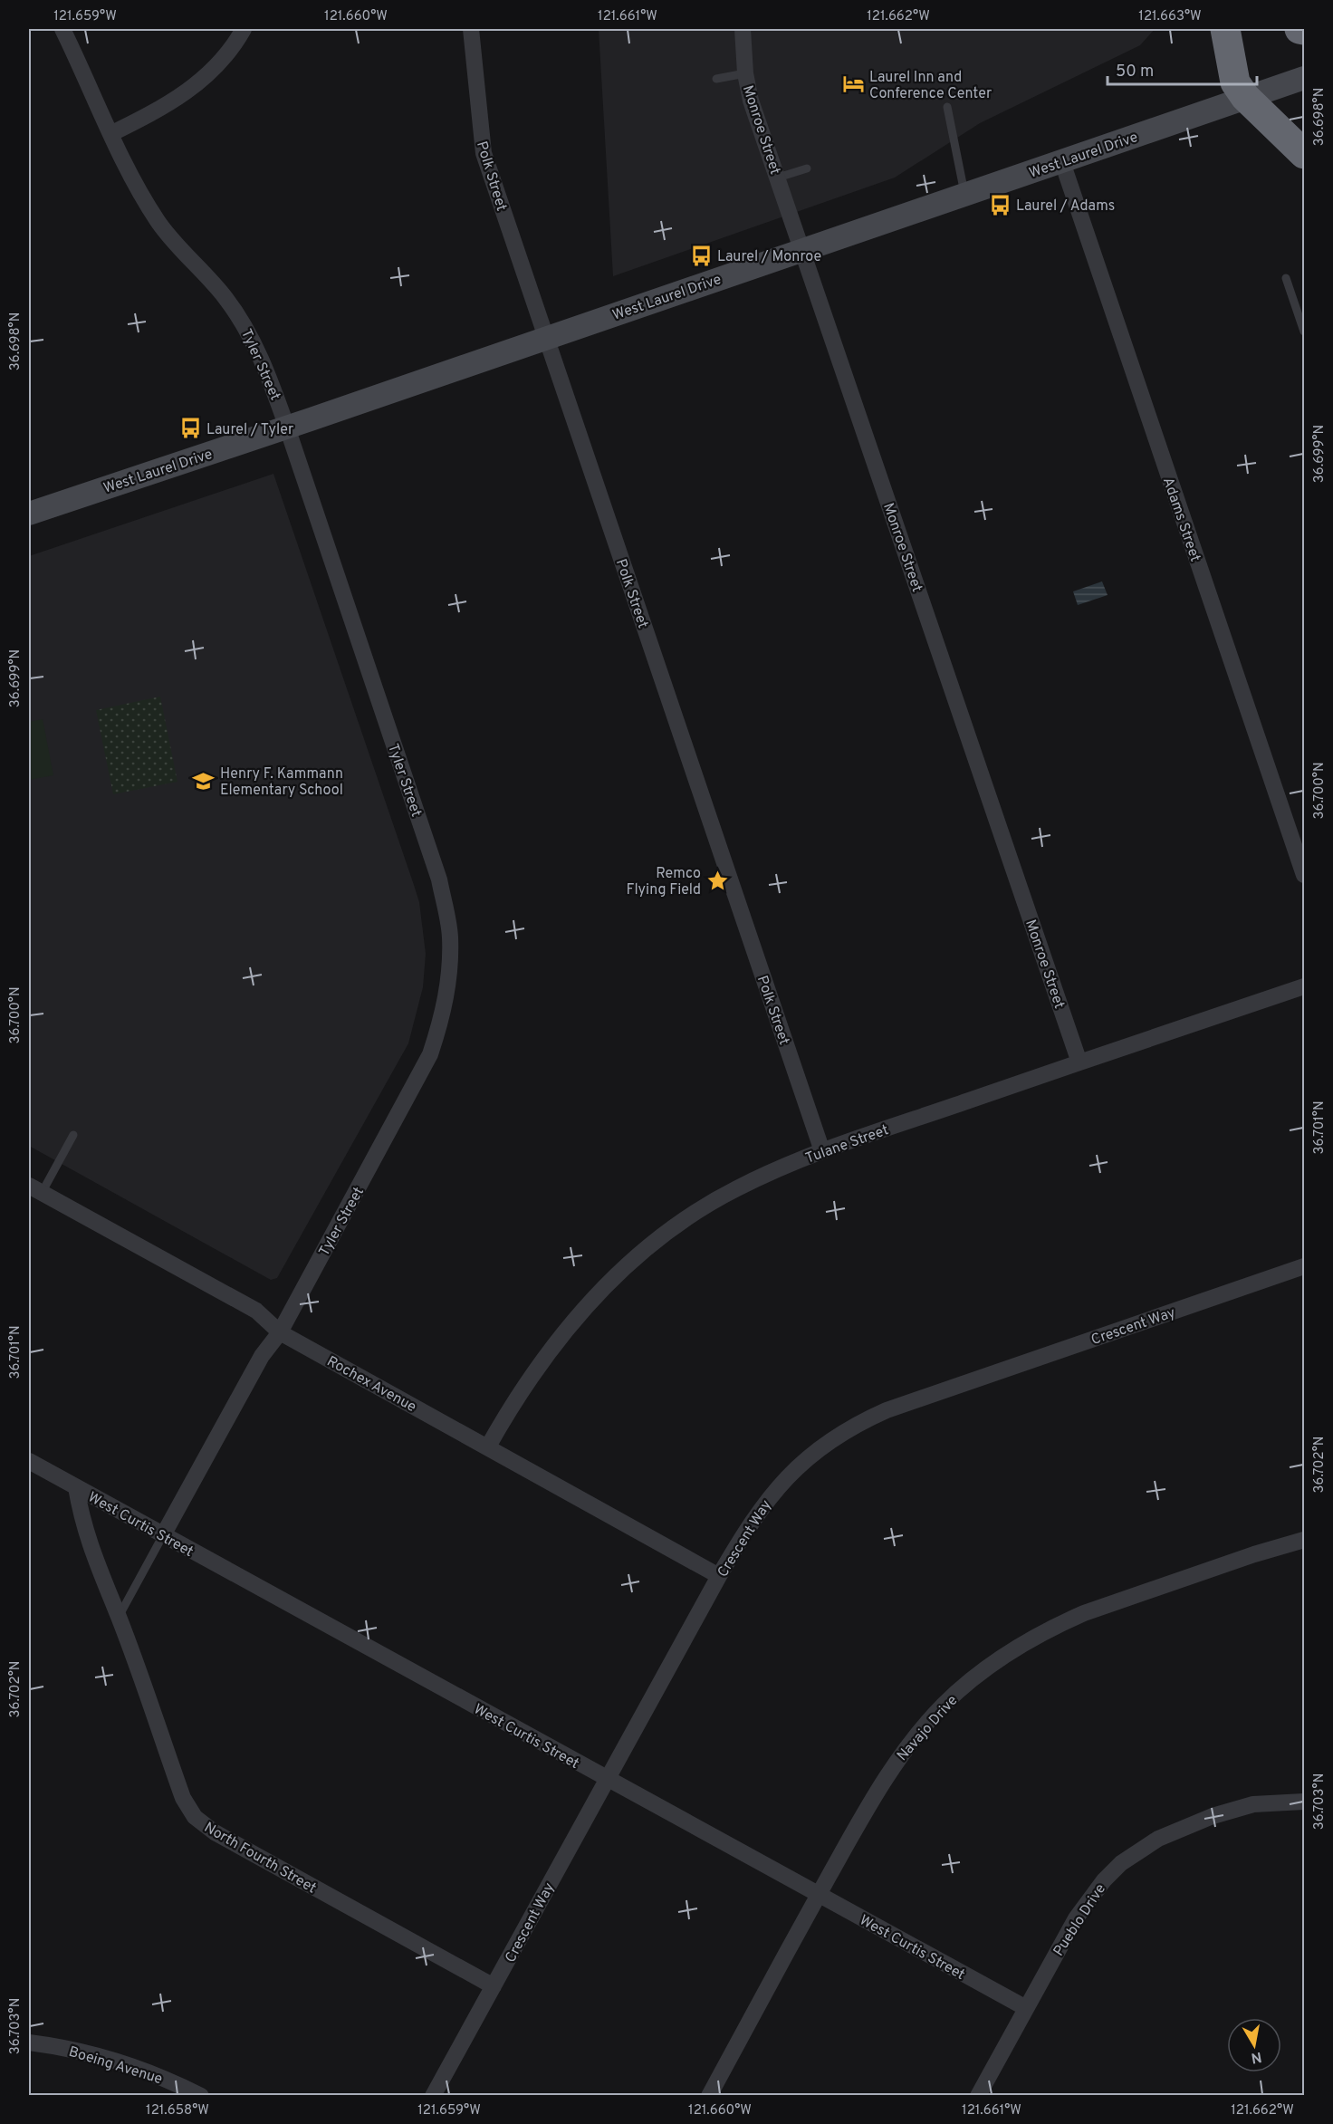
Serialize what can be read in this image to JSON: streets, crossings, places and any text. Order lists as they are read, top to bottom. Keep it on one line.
{"streets":{"main road":["West Laurel Drive"],"street":["Monroe Street","Polk Street","Tyler Street","Adams Street","Tulane Street","Crescent Way","Rochex Avenue","West Curtis Street","Navajo Drive","North Fourth Street","Pueblo Drive","Boeing Avenue"]},"crossings":[["Monroe Street","West Laurel Drive"],["Monroe Street","Tulane Street"],["West Laurel Drive","Polk Street"],["West Laurel Drive","Tyler Street"],["West Laurel Drive","Adams Street"],["Polk Street","Tulane Street"],["Tyler Street","Rochex Avenue"],["Tyler Street","West Curtis Street"],["Tulane Street","Rochex Avenue"],["Crescent Way","Rochex Avenue"],["Crescent Way","West Curtis Street"],["Crescent Way","North Fourth Street"],["West Curtis Street","Navajo Drive"],["West Curtis Street","North Fourth Street"],["West Curtis Street","Pueblo Drive"]],"places":{"hotel":["Laurel Inn and Conference Center"],"bus stop":["Laurel / Adams","Laurel / Monroe","Laurel / Tyler"],"school or university":["Henry F. Kammann Elementary School"],"place":["Remco Flying Field"]},"scale_bar":"50 m","north":"bottom","coordinates":["121.659°W","121.660°W","121.661°W","121.662°W","121.663°W","36.698°N","36.699°N","36.700°N","36.701°N","36.702°N","36.703°N","121.658°W"]}
